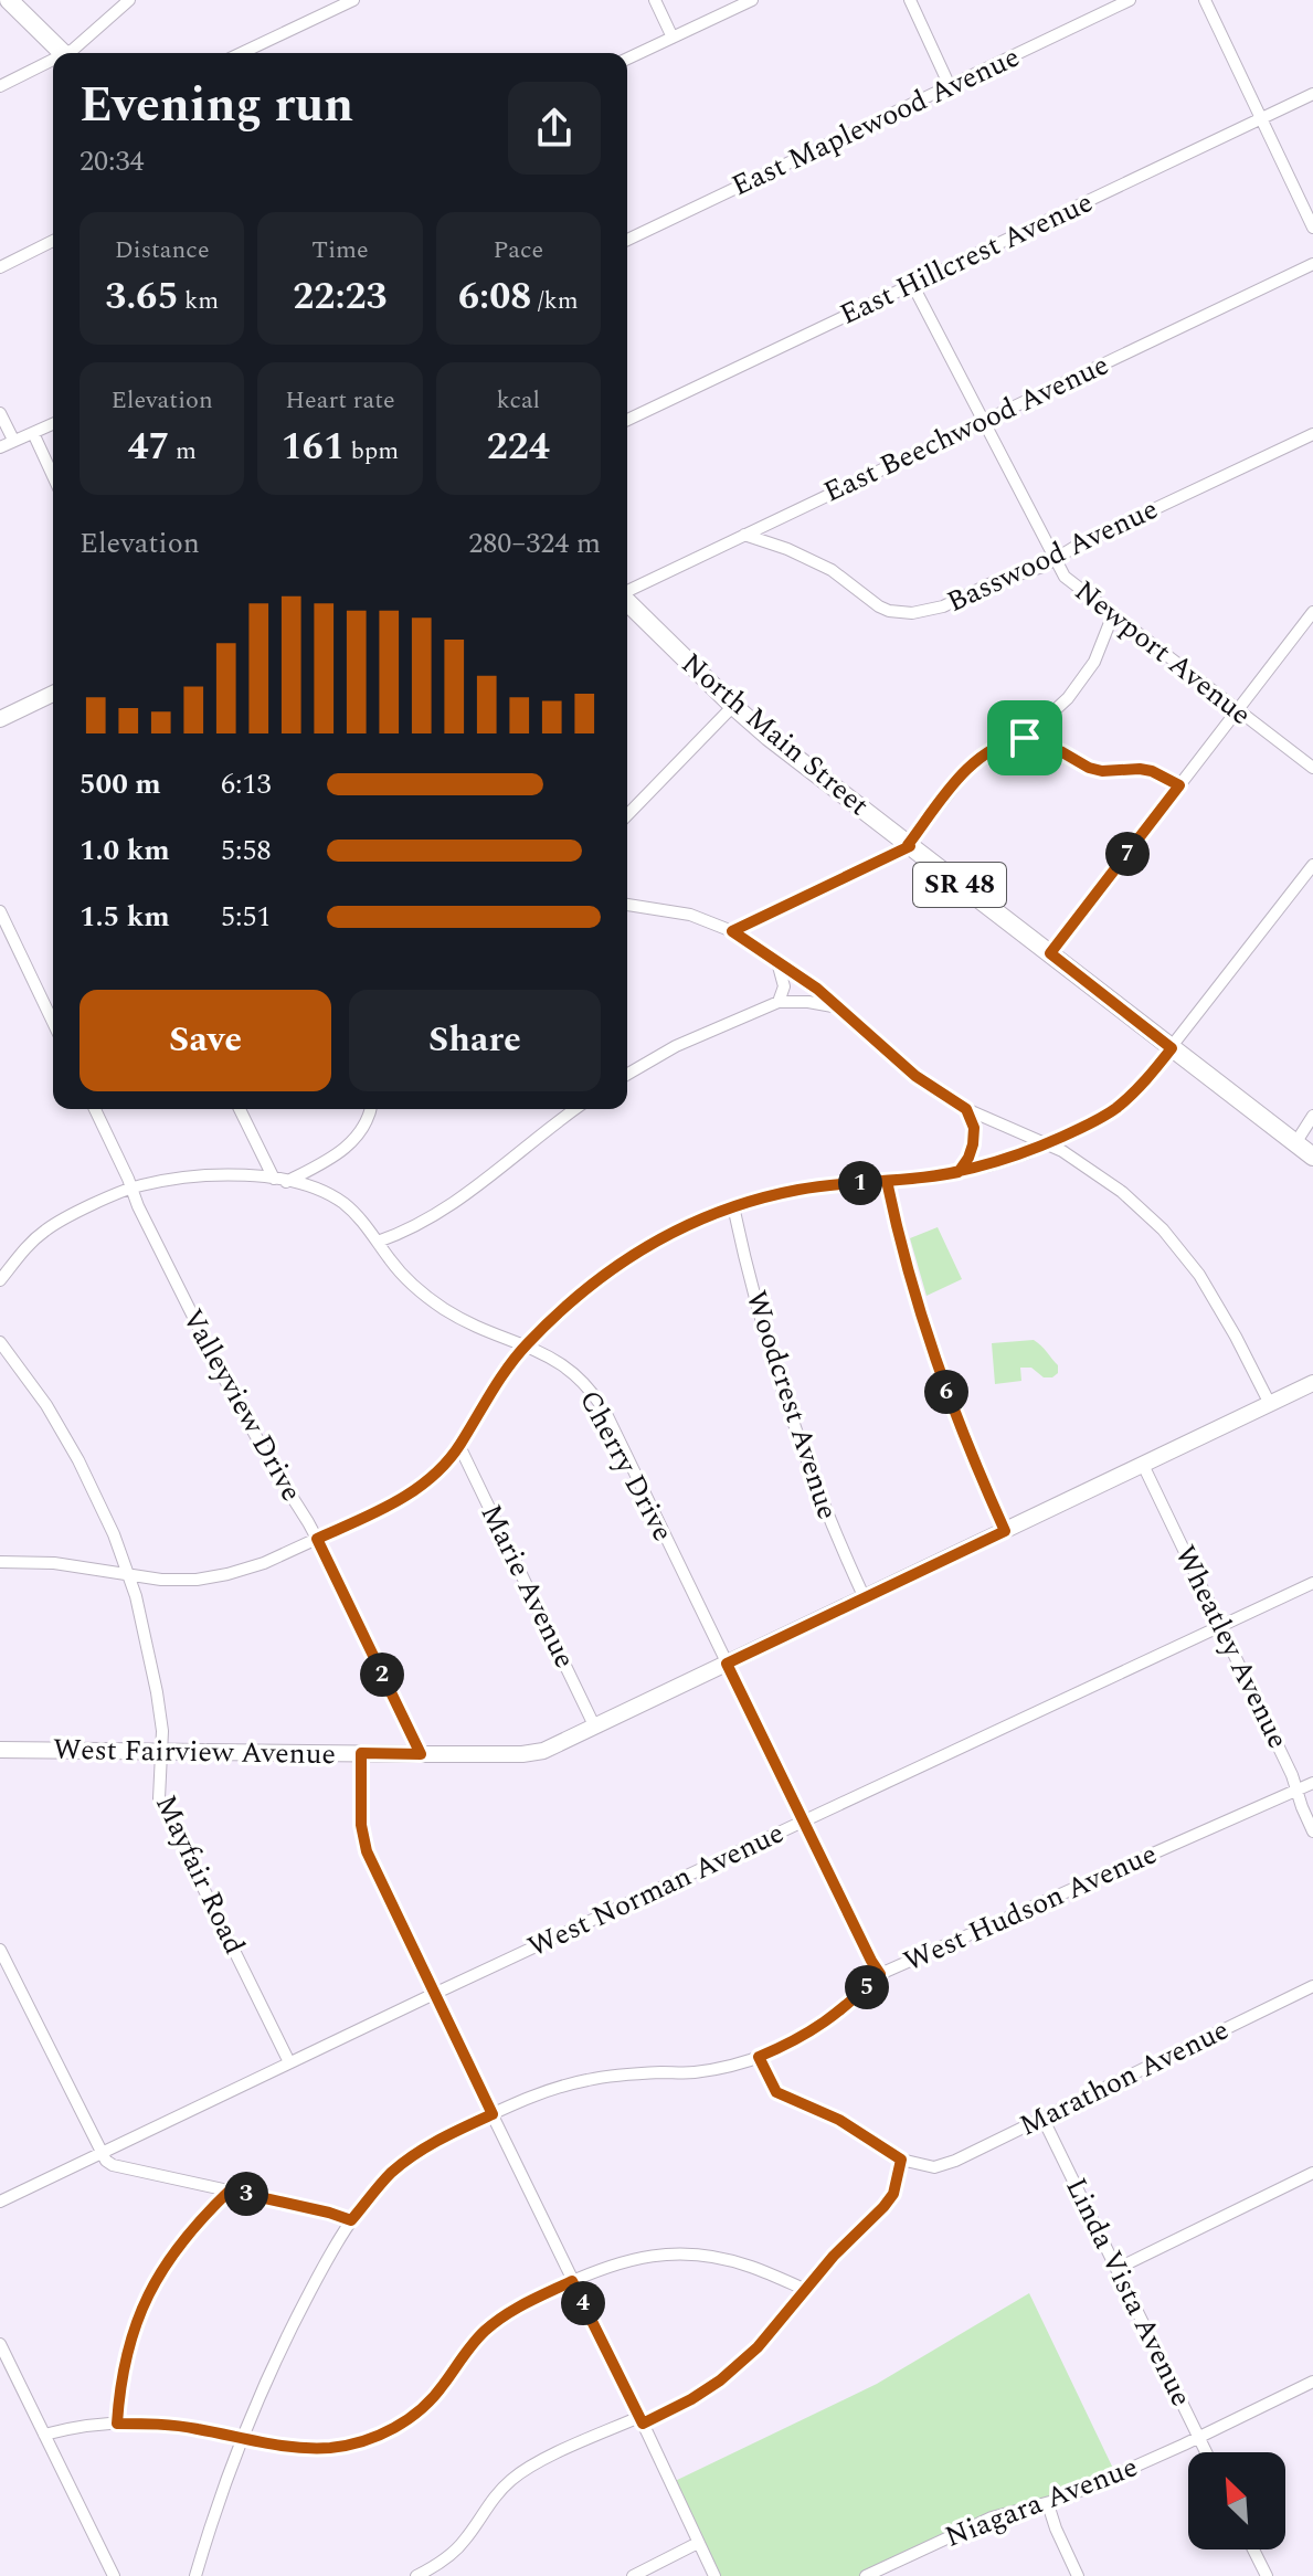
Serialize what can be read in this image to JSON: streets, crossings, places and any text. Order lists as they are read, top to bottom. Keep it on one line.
{"streets":{"main road":["North Main Street","SR 48"],"street":["East Maplewood Avenue","East Hillcrest Avenue","East Beechwood Avenue","Basswood Avenue","Newport Avenue","Valleyview Drive","Woodcrest Avenue","Cherry Drive","Marie Avenue","Wheatley Avenue","West Fairview Avenue","Mayfair Road","West Norman Avenue","West Hudson Avenue","Marathon Avenue","Linda Vista Avenue","Niagara Avenue"]},"crossings":[["East Hillcrest Avenue","Newport Avenue"],["East Beechwood Avenue","Basswood Avenue"],["East Beechwood Avenue","Newport Avenue"],["Basswood Avenue","Newport Avenue"],["Valleyview Drive","Cherry Drive"],["Valleyview Drive","West Fairview Avenue"],["Woodcrest Avenue","West Fairview Avenue"],["Cherry Drive","West Fairview Avenue"],["Cherry Drive","West Norman Avenue"],["Cherry Drive","West Hudson Avenue"],["Marie Avenue","West Fairview Avenue"],["Wheatley Avenue","West Fairview Avenue"],["Wheatley Avenue","West Norman Avenue"],["Wheatley Avenue","West Hudson Avenue"],["West Fairview Avenue","Mayfair Road"],["Mayfair Road","West Norman Avenue"],["Marathon Avenue","Linda Vista Avenue"],["Linda Vista Avenue","Niagara Avenue"]],"north":"top left","page":{"heading":["Evening run","20:34"],"stats":[["Distance","3.65 km"],["Time","22:23"],["Pace","6:08 /km"],["Elevation","47 m"],["Heart rate","161 bpm"],["kcal","224"]],"chart":["Elevation","280–324 m"],"list":[{"name":"500 m","note":"6:13"},{"name":"1.0 km","note":"5:58"},{"name":"1.5 km","note":"5:51"}],"pins":["7","1","6","2","5","3","4"],"buttons":["Save","Share"]}}
